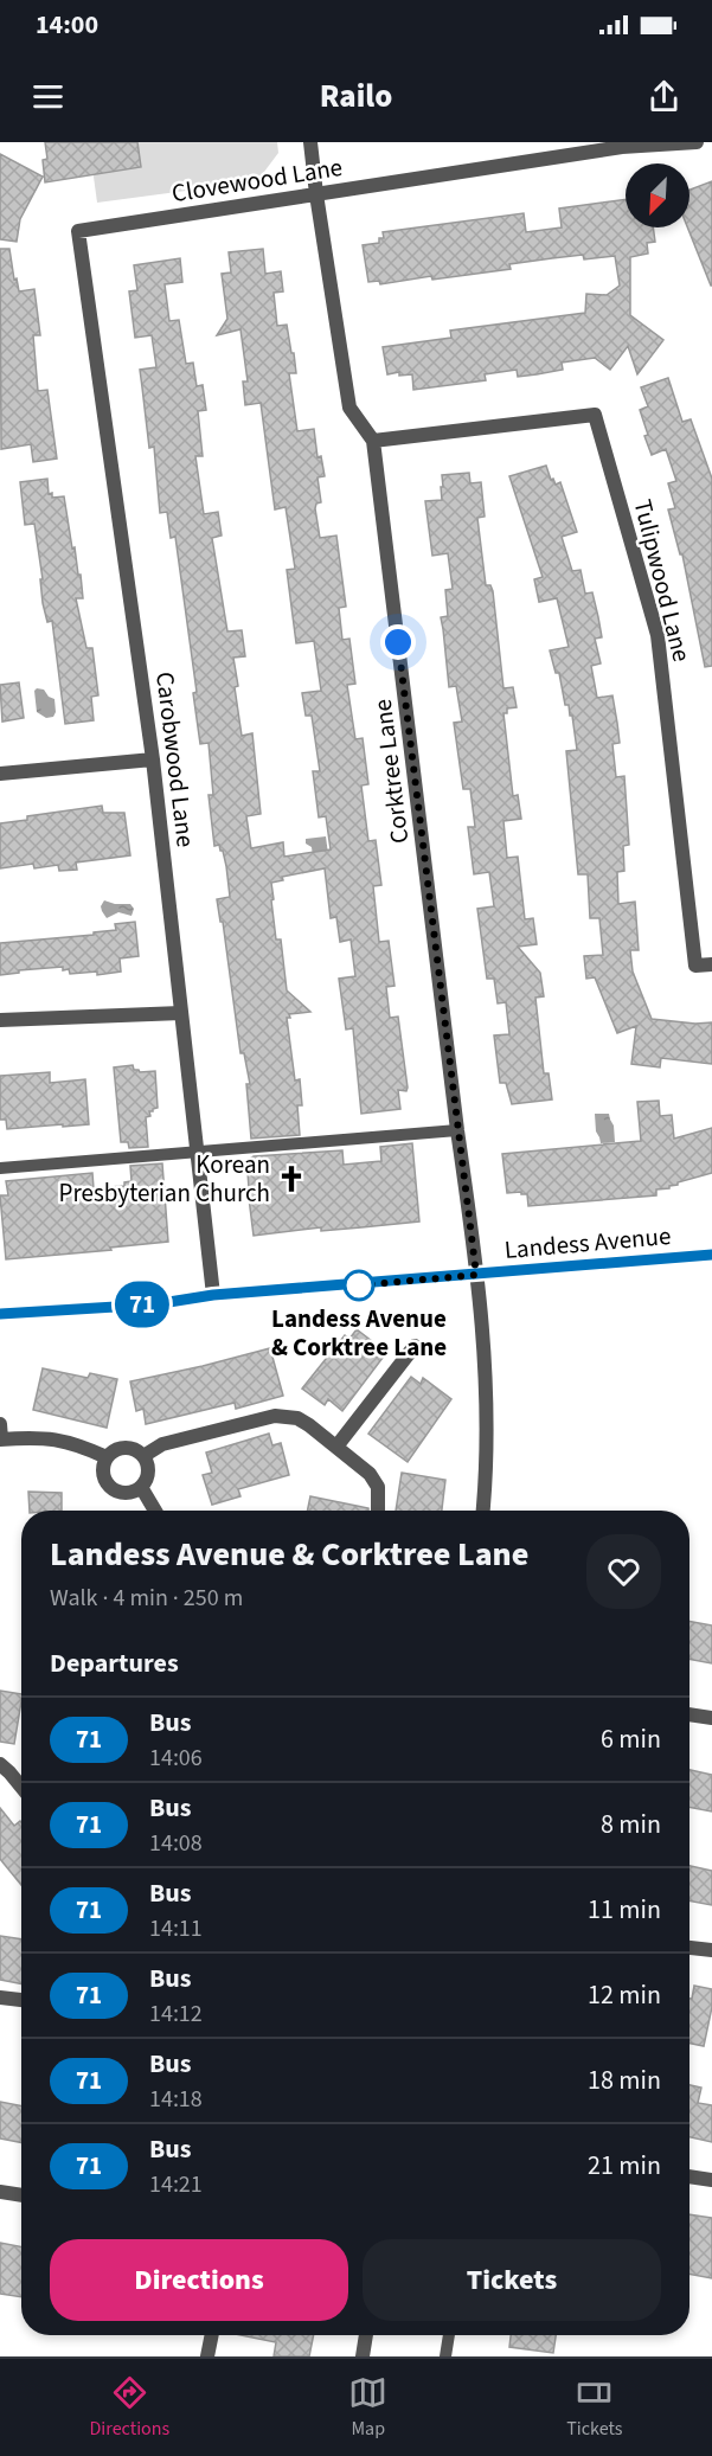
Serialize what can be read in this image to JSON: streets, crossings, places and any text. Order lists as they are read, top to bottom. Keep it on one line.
{"streets":{"main road":["Landess Avenue"],"street":["Clovewood Lane","Tulipwood Lane","Carobwood Lane","Corktree Lane"]},"crossings":[["Clovewood Lane","Carobwood Lane"],["Clovewood Lane","Corktree Lane"],["Tulipwood Lane","Corktree Lane"],["Carobwood Lane","Landess Avenue"],["Corktree Lane","Landess Avenue"]],"places":{"church":["Korean Presbyterian Church"],"other":["Landess Avenue & Corktree Lane"]},"lines":["bus line 71"],"north":"bottom left","page":{"status":"14:00","header":"Railo","on_map":"71","heading":[["Landess Avenue & Corktree Lane","Walk · 4 min · 250 m"],"Departures"],"list":[{"mark":"71","name":"Bus","note":"14:06","value":"6 min"},{"mark":"71","name":"Bus","note":"14:08","value":"8 min"},{"mark":"71","name":"Bus","note":"14:11","value":"11 min"},{"mark":"71","name":"Bus","note":"14:12","value":"12 min"},{"mark":"71","name":"Bus","note":"14:18","value":"18 min"},{"mark":"71","name":"Bus","note":"14:21","value":"21 min"}],"buttons":["Directions","Tickets"],"tabs":["Directions","Map","Tickets"]}}
